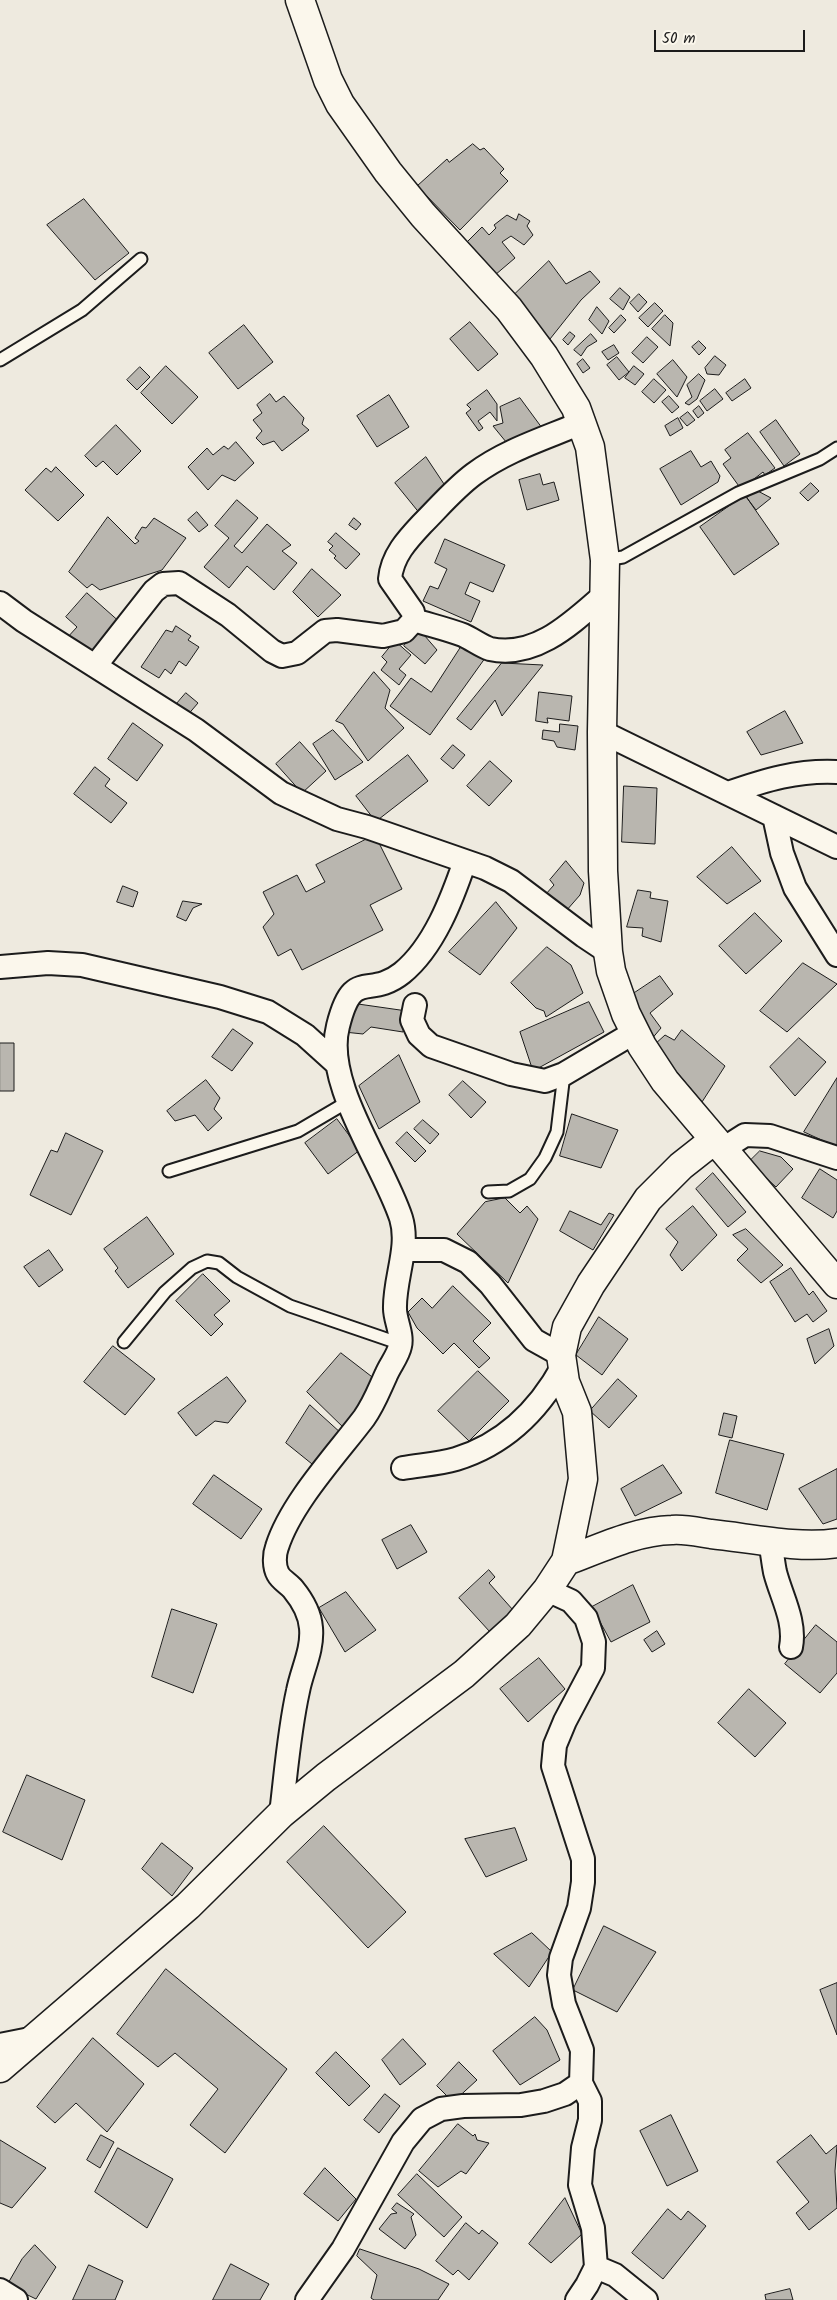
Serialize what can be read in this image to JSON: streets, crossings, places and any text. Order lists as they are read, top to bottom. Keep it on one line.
{"scale_bar":"50 m"}
